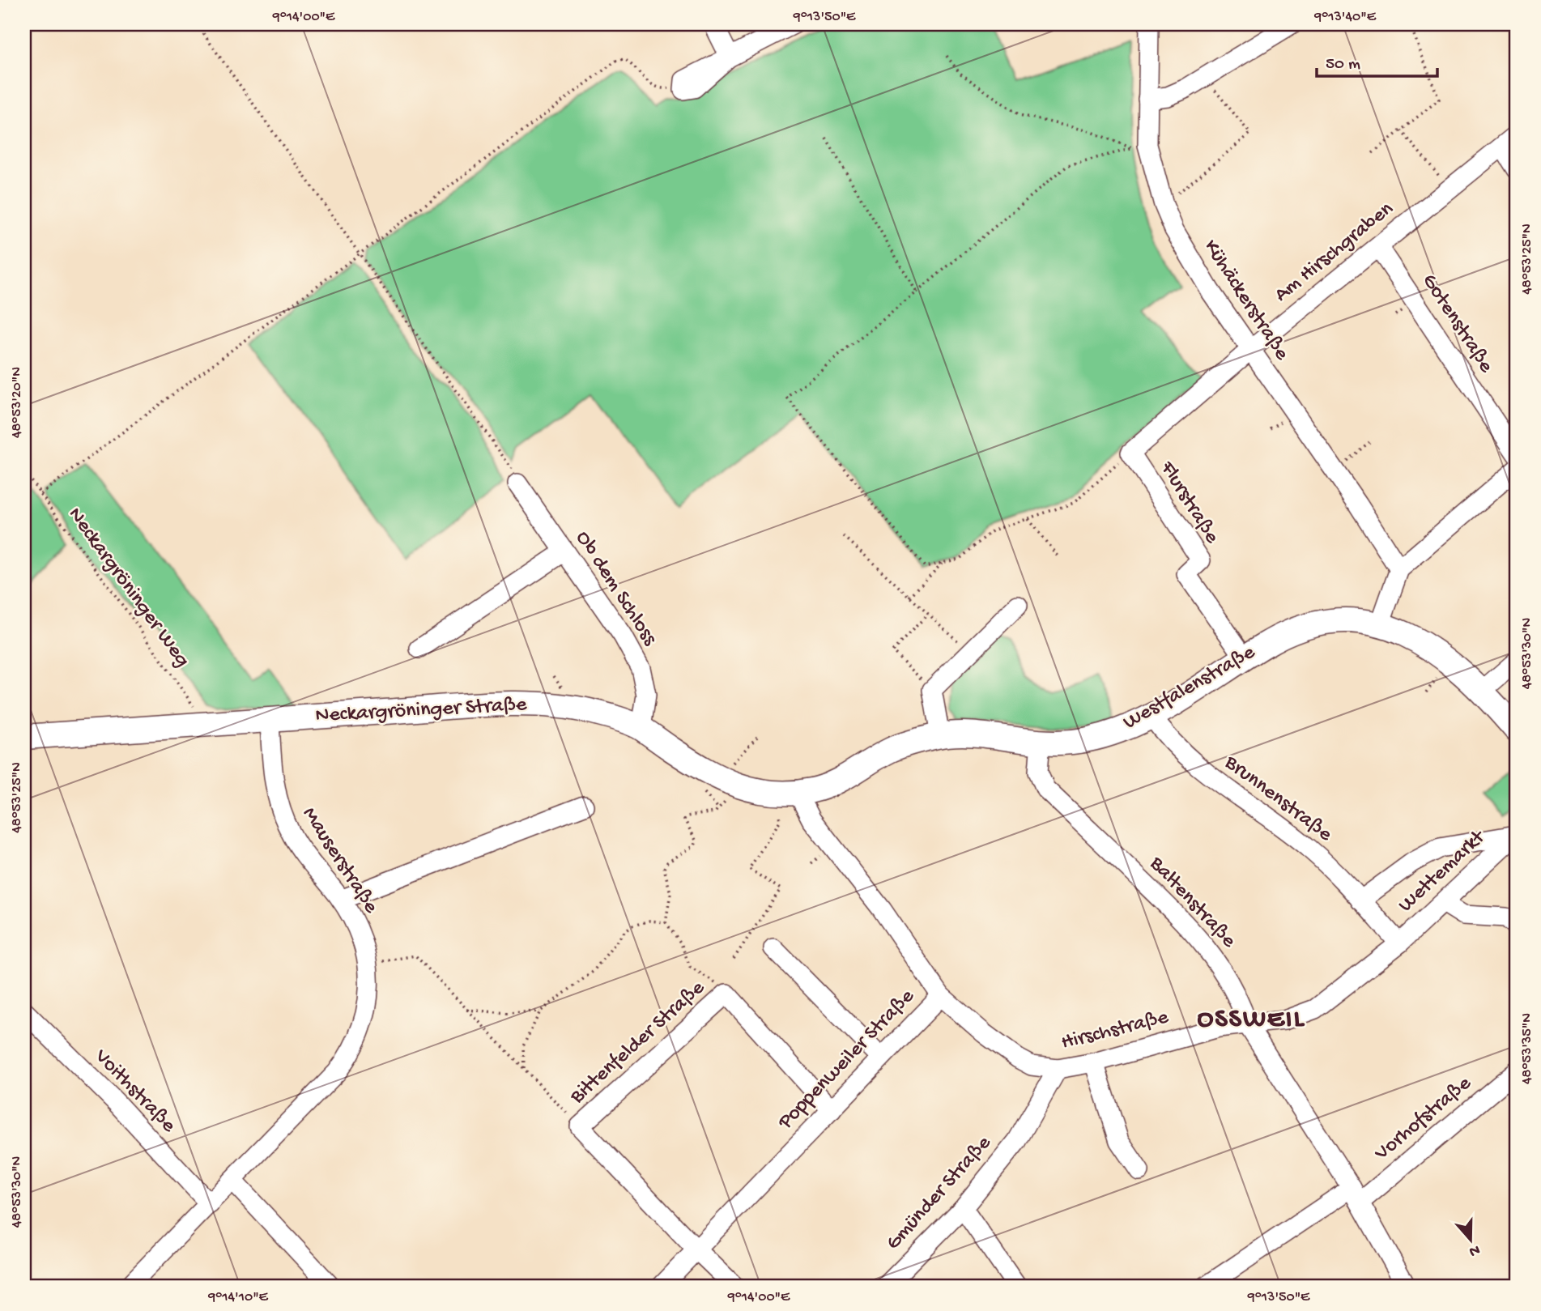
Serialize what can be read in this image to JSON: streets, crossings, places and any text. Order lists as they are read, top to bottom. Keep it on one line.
{"streets":{"main road":["Westfalenstraße","Neckargröninger Straße"],"street":["Am Hirschgraben","Kühäckerstraße","Gotenstraße","Flurstraße","Ob dem Schloss","Brunnenstraße","Mauserstraße","Wettemarkt","Baltenstraße","Hirschstraße","Bittenfelder Straße","Poppenweiler Straße","Voithstraße","Vorhofstraße","Gmünder Straße"],"path":["Neckargröninger Weg"]},"crossings":[["Am Hirschgraben","Kühäckerstraße"],["Am Hirschgraben","Gotenstraße"],["Am Hirschgraben","Flurstraße"],["Flurstraße","Westfalenstraße"],["Neckargröninger Weg","Neckargröninger Straße"],["Ob dem Schloss","Neckargröninger Straße"],["Westfalenstraße","Neckargröninger Straße"],["Westfalenstraße","Brunnenstraße"],["Westfalenstraße","Baltenstraße"],["Westfalenstraße","Poppenweiler Straße"],["Neckargröninger Straße","Mauserstraße"],["Neckargröninger Straße","Poppenweiler Straße"],["Brunnenstraße","Wettemarkt"],["Brunnenstraße","Hirschstraße"],["Mauserstraße","Voithstraße"],["Wettemarkt","Hirschstraße"],["Baltenstraße","Hirschstraße"],["Baltenstraße","Vorhofstraße"],["Hirschstraße","Poppenweiler Straße"],["Hirschstraße","Gmünder Straße"]],"districts":["OSSWEIL"],"scale_bar":"50 m","north":"bottom","coordinates":["9°14'00\"E","9°13'50\"E","9°13'40\"E","48°53'25\"N","48°53'20\"N","48°53'30\"N","48°53'35\"N","9°14'10\"E"]}
